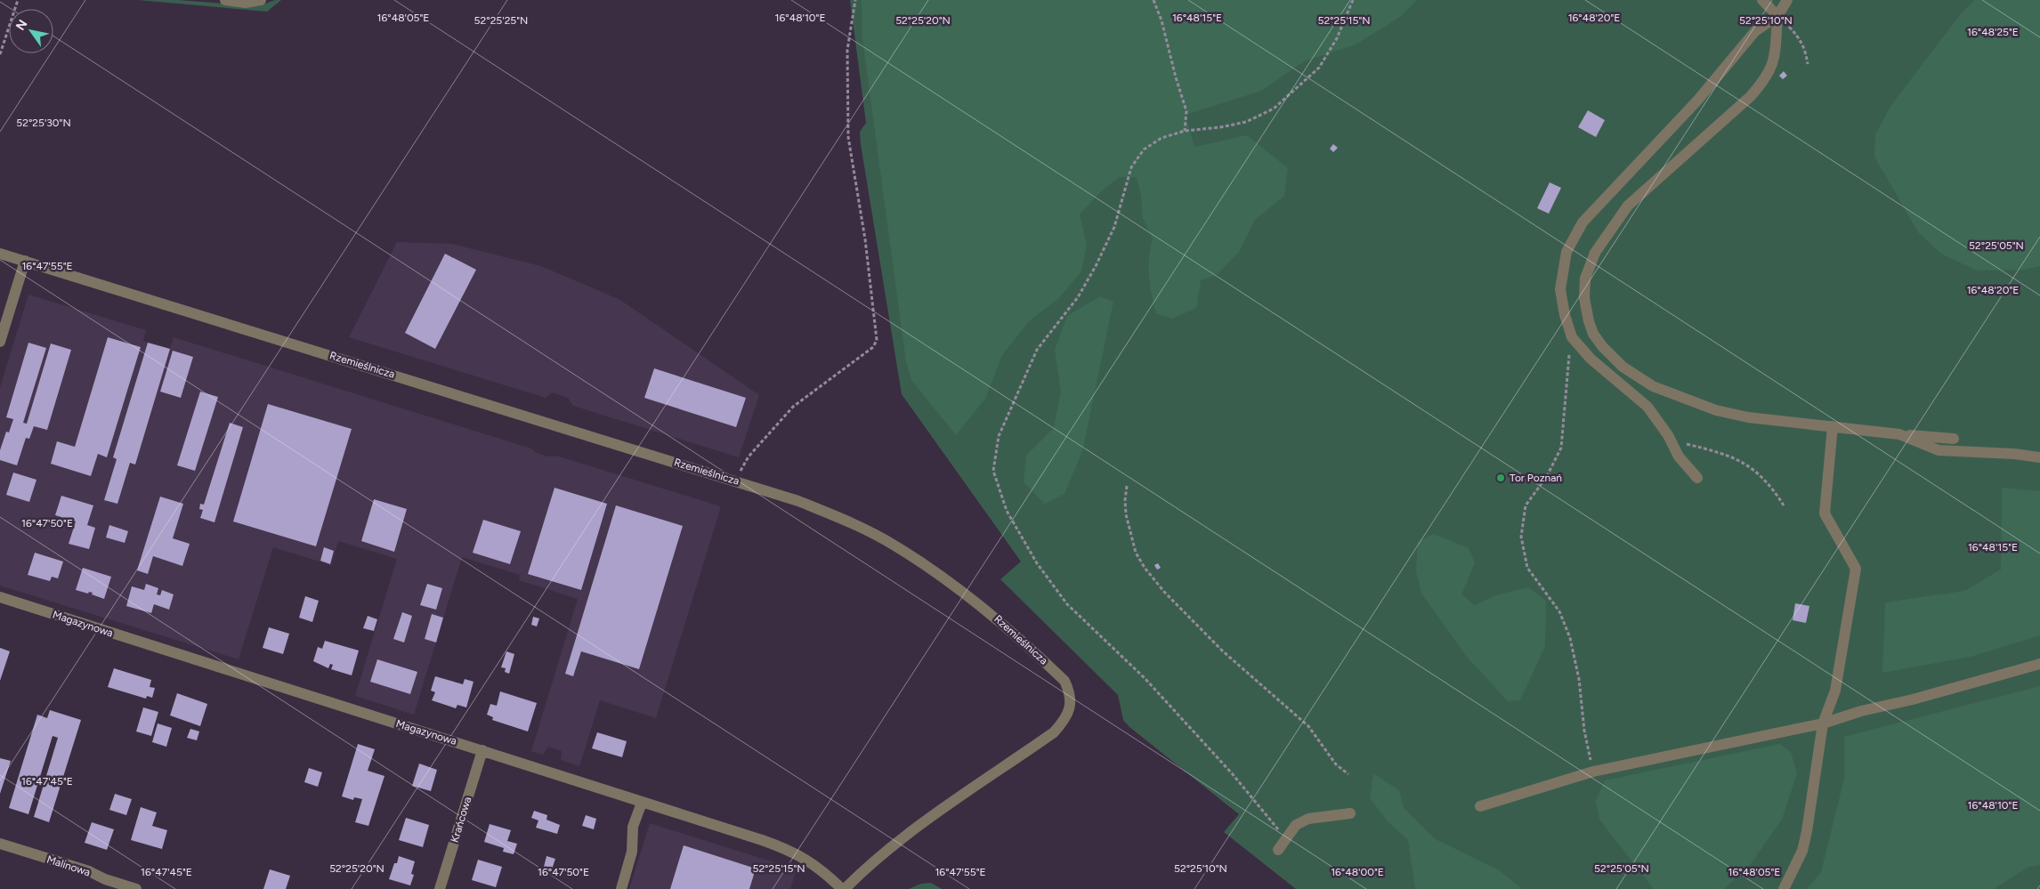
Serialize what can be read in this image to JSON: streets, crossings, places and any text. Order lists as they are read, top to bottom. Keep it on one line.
{"streets":{"street":["Rzemieślnicza","Magazynowa","Krańcowa","Malinowa"]},"crossings":[["Rzemieślnicza","Magazynowa"],["Magazynowa","Krańcowa"]],"places":["Tor Poznań"],"north":"top left","coordinates":["16°48'05\"E","16°48'10\"E","16°48'15\"E","16°48'20\"E","52°25'25\"N","52°25'20\"N","52°25'15\"N","52°25'10\"N","16°48'25\"E","52°25'30\"N","52°25'05\"N","16°47'55\"E","16°47'50\"E","16°47'45\"E","16°48'00\"E"]}
